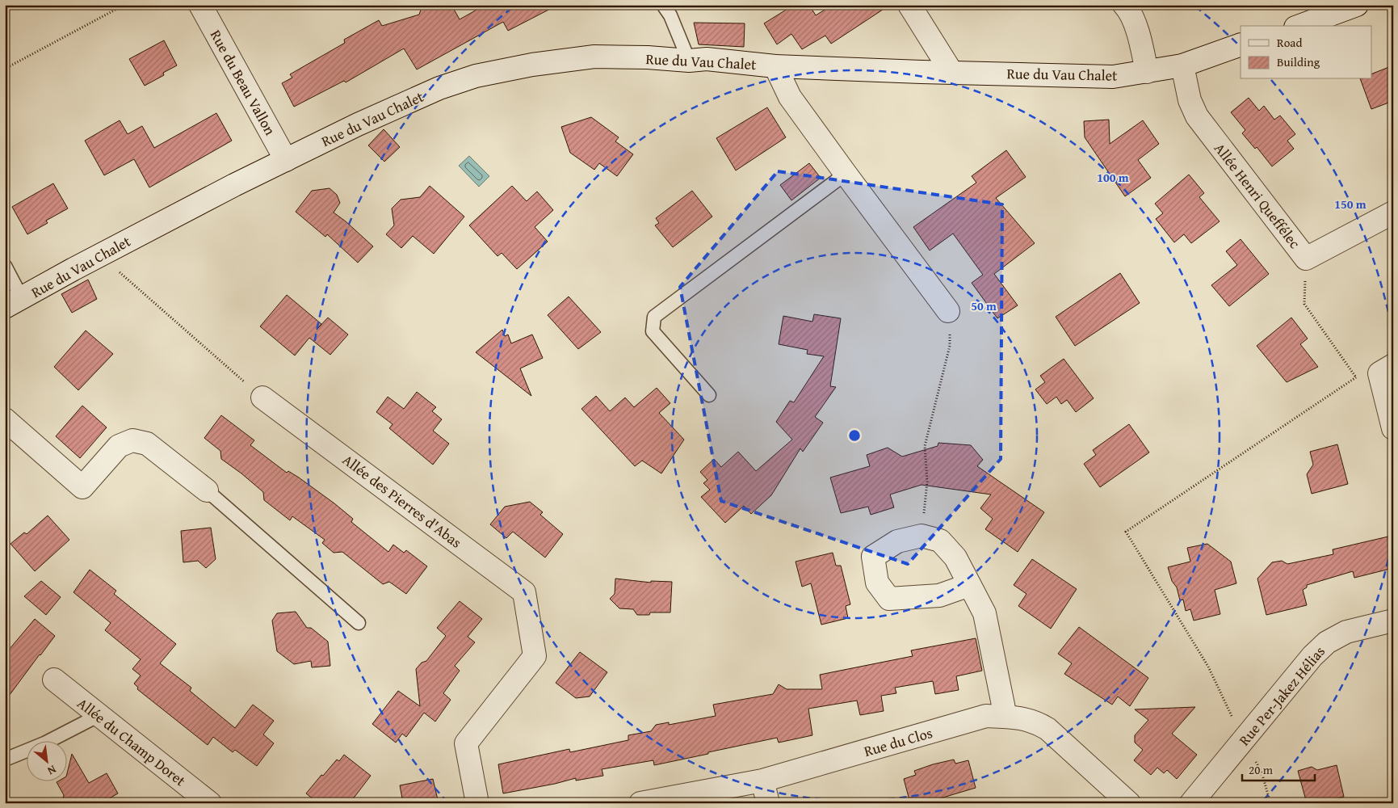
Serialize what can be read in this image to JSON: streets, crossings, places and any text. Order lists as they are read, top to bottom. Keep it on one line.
{"streets":{"street":["Rue du Vau Chalet","Rue du Beau Vallon","Allée Henri Queffélec","Allée des Pierres d'Abas","Rue Per-Jakez Hélias","Allée du Champ Doret","Rue du Clos"]},"crossings":[["Rue du Vau Chalet","Rue du Beau Vallon"],["Rue du Vau Chalet","Allée Henri Queffélec"]],"legend":["Road","Building"],"scale_bar":"20 m","north":"bottom right","rings":["100 m","150 m","50 m"]}
